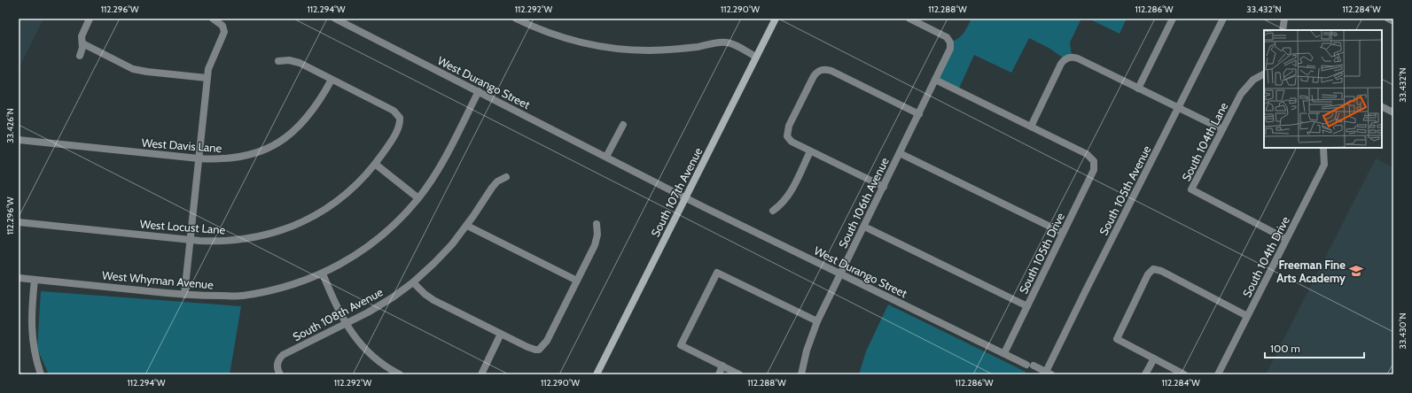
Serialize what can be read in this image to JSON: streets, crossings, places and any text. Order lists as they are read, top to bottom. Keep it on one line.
{"streets":{"main road":["South 107th Avenue"],"street":["West Durango Street","South 104th Lane","West Davis Lane","South 105th Avenue","South 106th Avenue","West Locust Lane","South 105th Drive","South 104th Drive","West Whyman Avenue","South 108th Avenue"]},"crossings":[["West Durango Street","South 105th Avenue"],["West Durango Street","South 107th Avenue"],["West Durango Street","South 106th Avenue"],["West Durango Street","South 105th Drive"],["West Durango Street","West Whyman Avenue"],["South 104th Lane","South 104th Drive"],["West Davis Lane","West Locust Lane"]],"places":{"school or university":["Freeman Fine Arts Academy"]},"scale_bar":"100 m","coordinates":["112.296°W","112.294°W","112.292°W","112.290°W","112.288°W","112.286°W","33.432°N","112.284°W","33.426°N","33.430°N"]}
